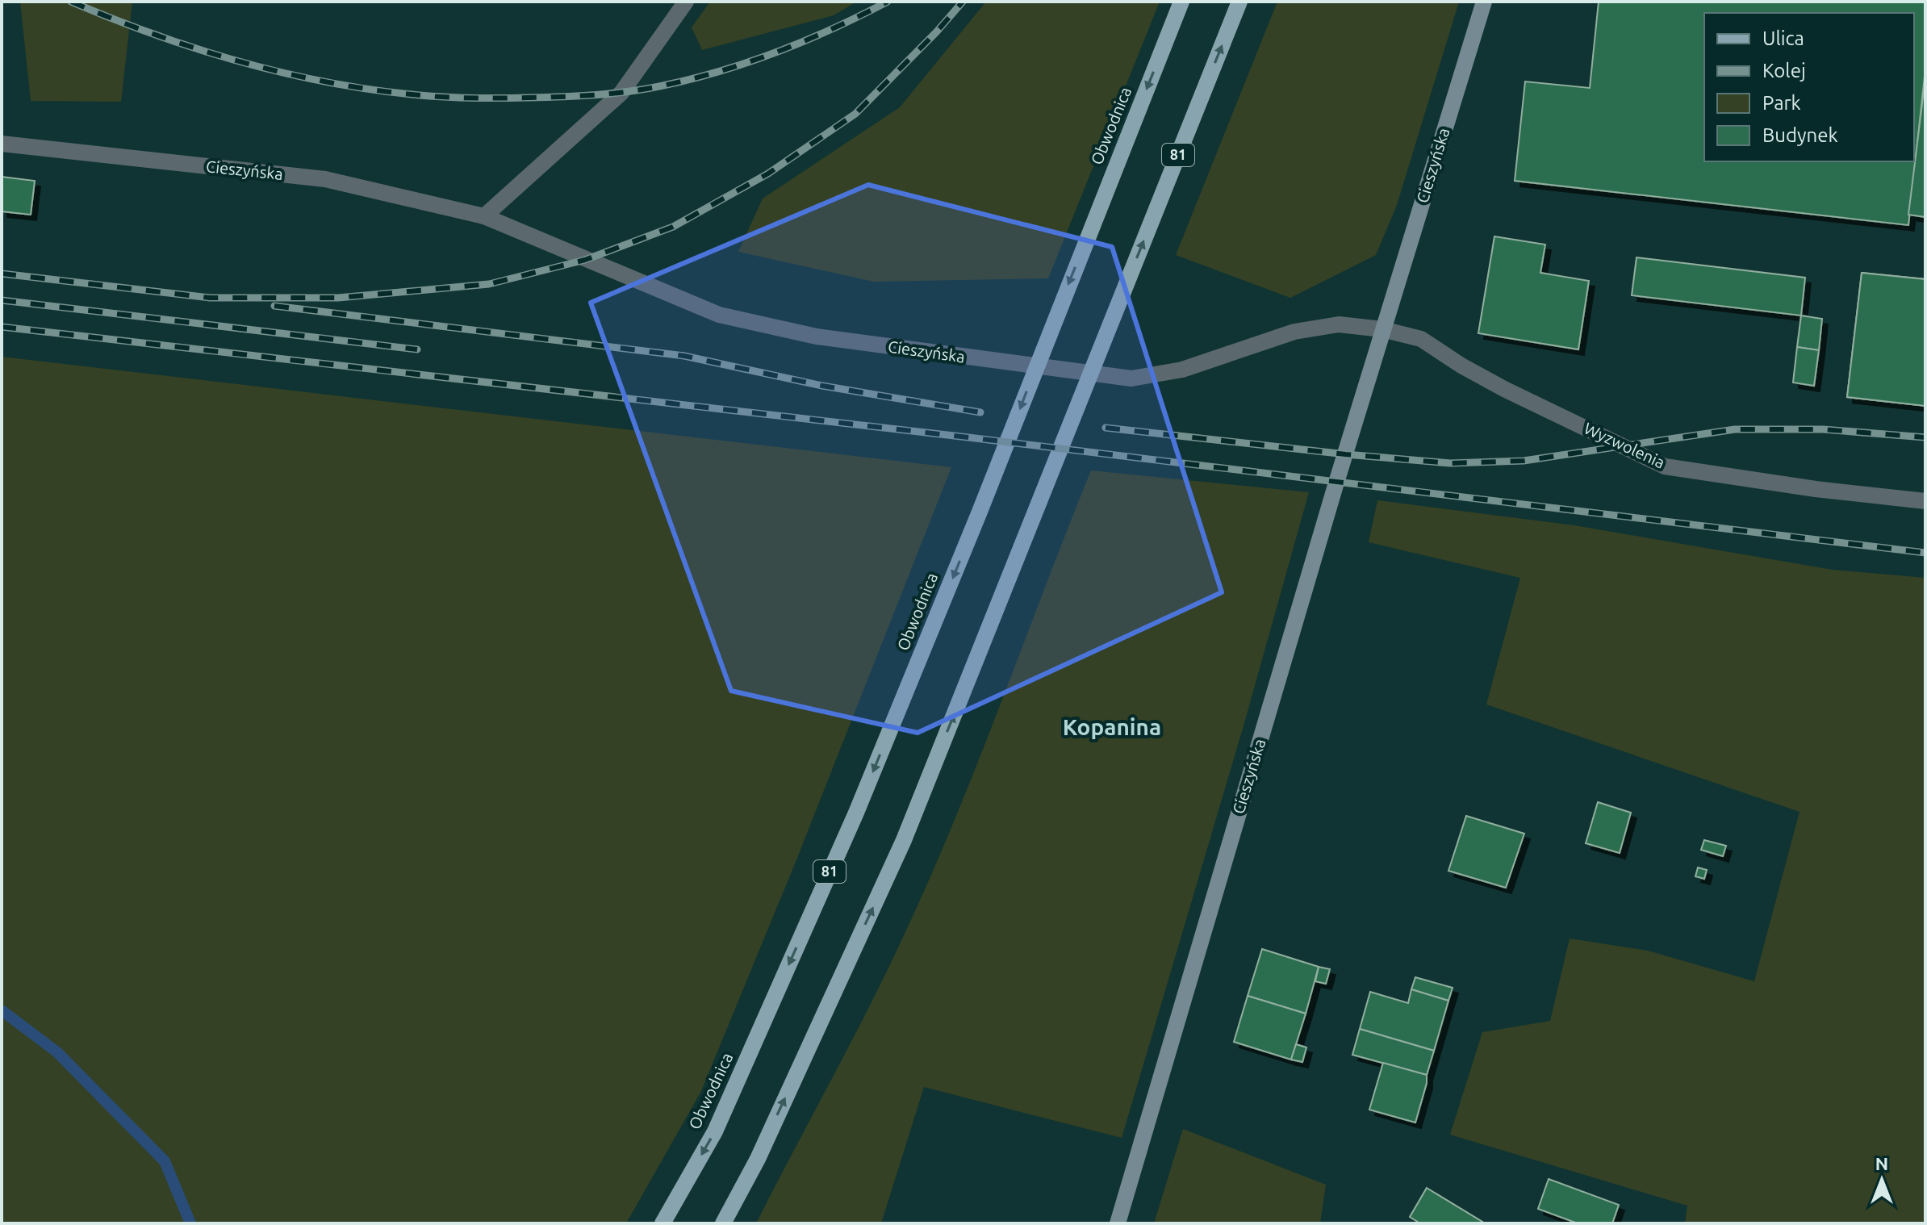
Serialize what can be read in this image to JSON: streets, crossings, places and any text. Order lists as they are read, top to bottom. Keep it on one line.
{"streets":{"main road":["Obwodnica","81"],"street":["Cieszyńska","Wyzwolenia"]},"crossings":[["Cieszyńska","Wyzwolenia"]],"districts":["Kopanina"],"legend":["Ulica","Kolej","Park","Budynek"],"north":"top"}
